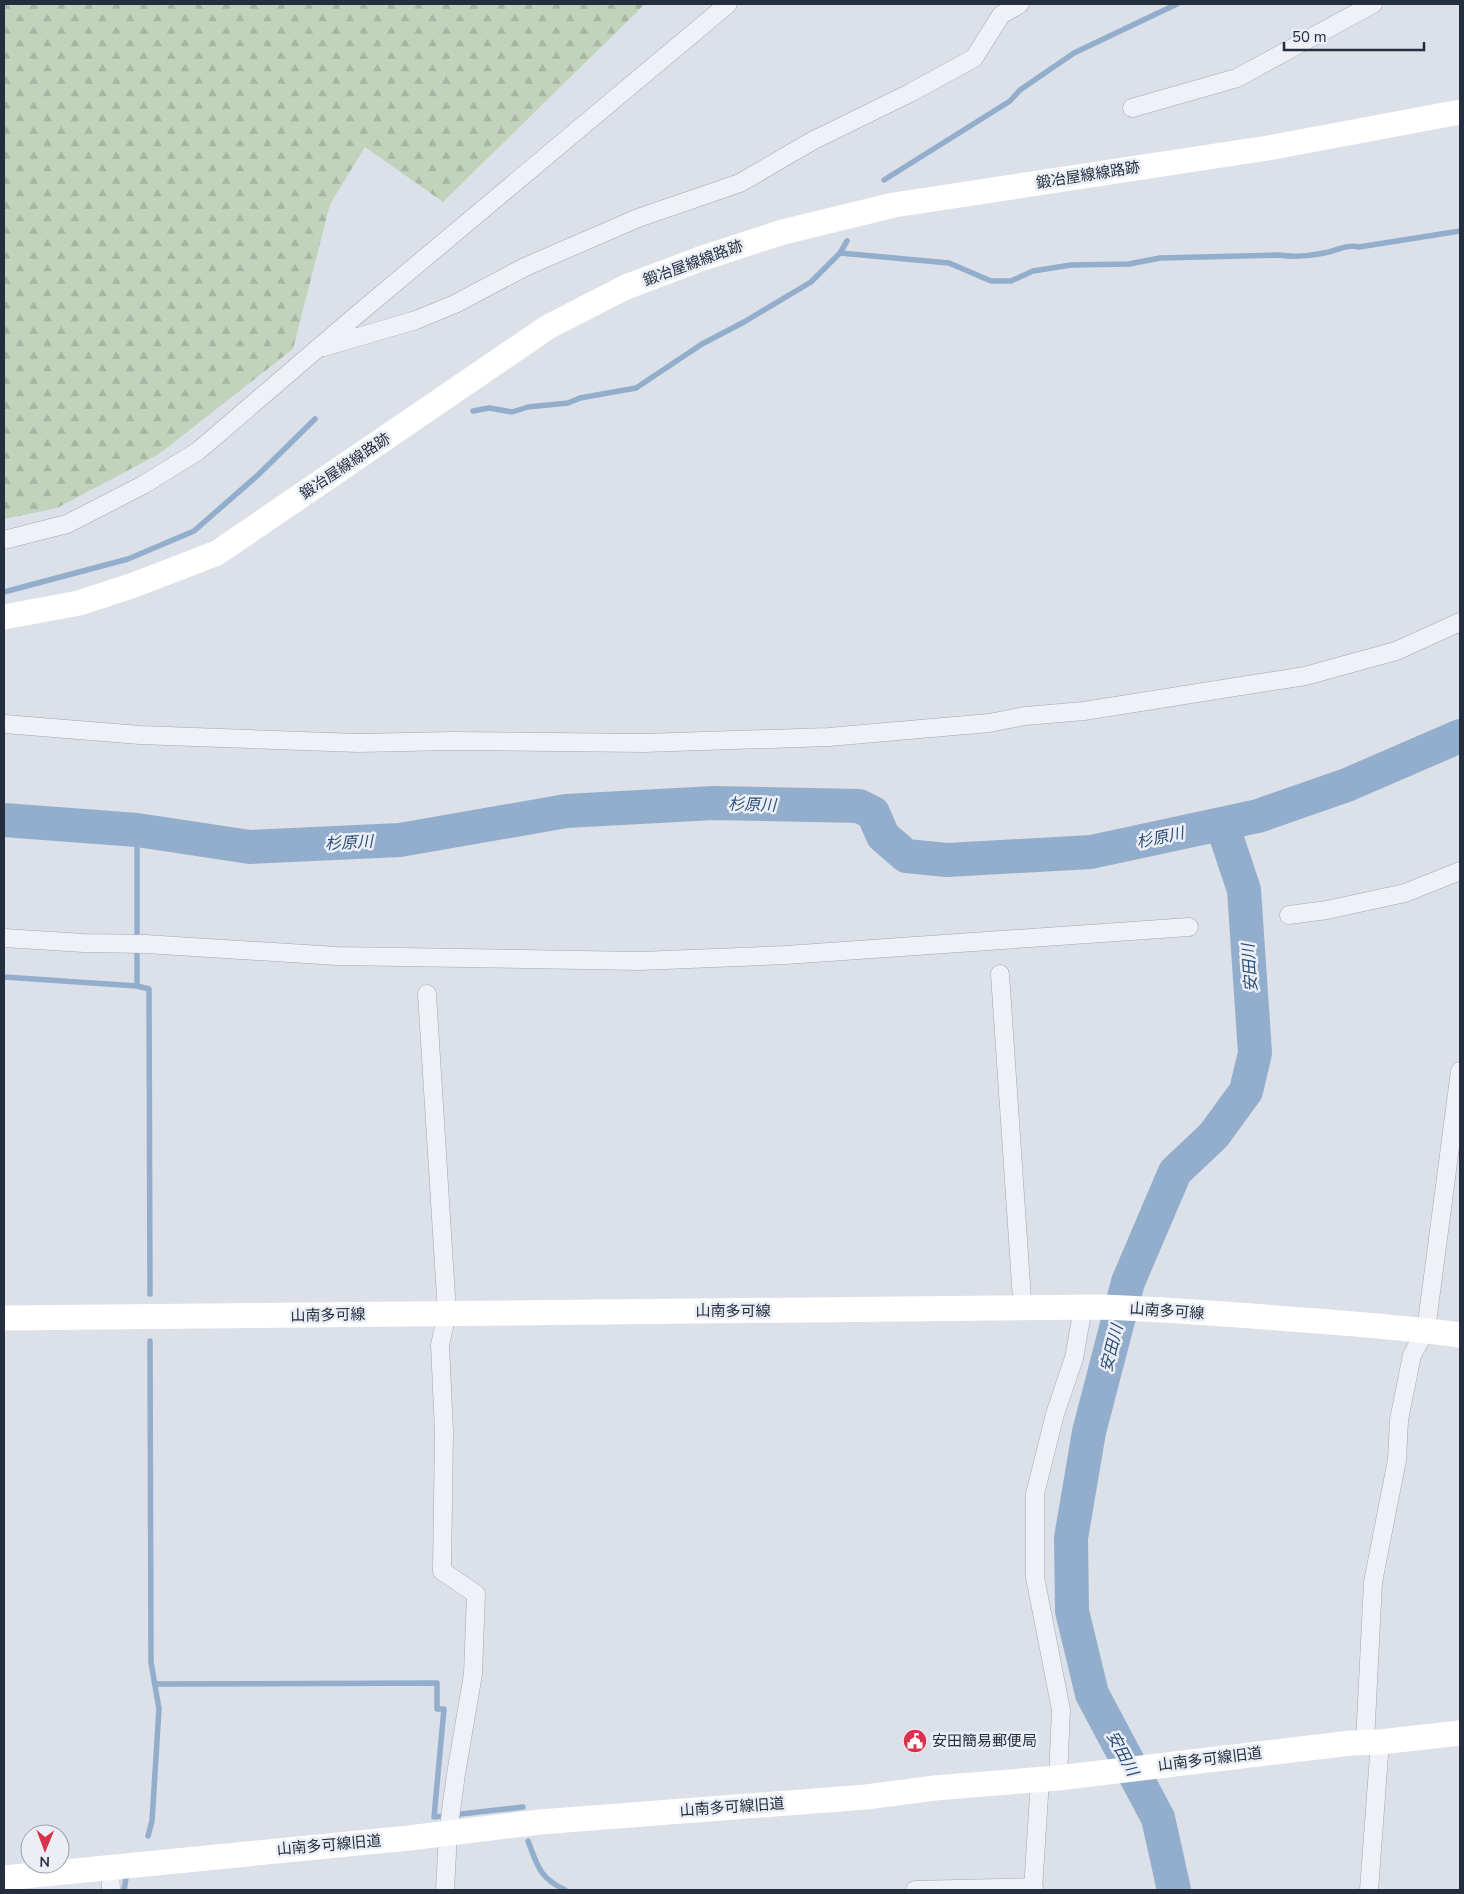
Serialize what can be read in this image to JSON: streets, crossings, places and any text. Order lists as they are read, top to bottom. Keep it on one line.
{"streets":{"street":["鍛冶屋線線路跡","山南多可線","山南多可線旧道"]},"water":["杉原川","安田川"],"places":{"public building":["安田簡易郵便局"]},"scale_bar":"50 m","north":"bottom"}
